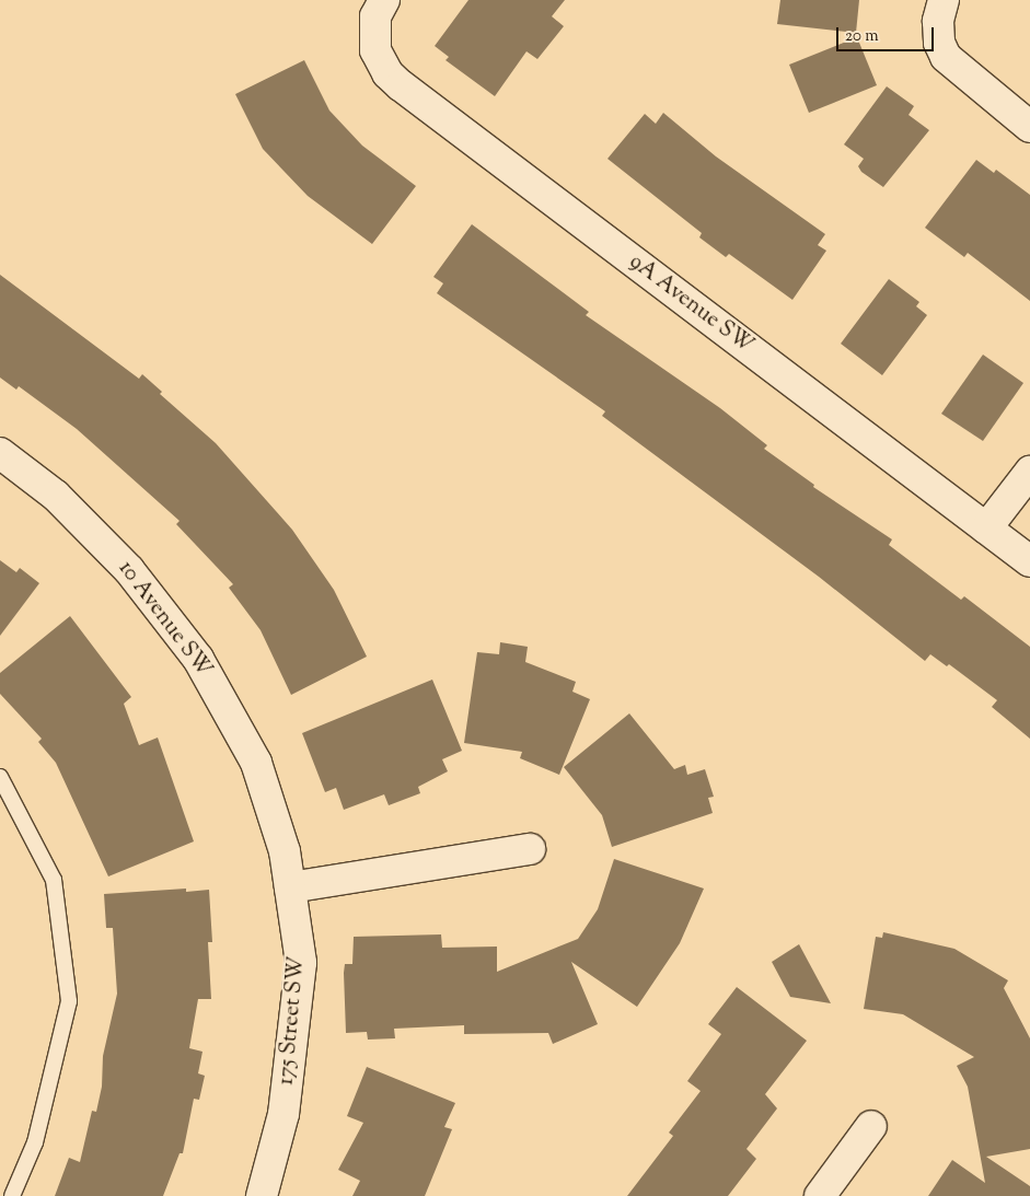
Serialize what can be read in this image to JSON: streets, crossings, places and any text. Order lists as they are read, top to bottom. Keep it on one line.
{"streets":{"street":["9A Avenue SW","10 Avenue SW","175 Street SW"]},"crossings":[["10 Avenue SW","175 Street SW"]],"scale_bar":"20 m"}
